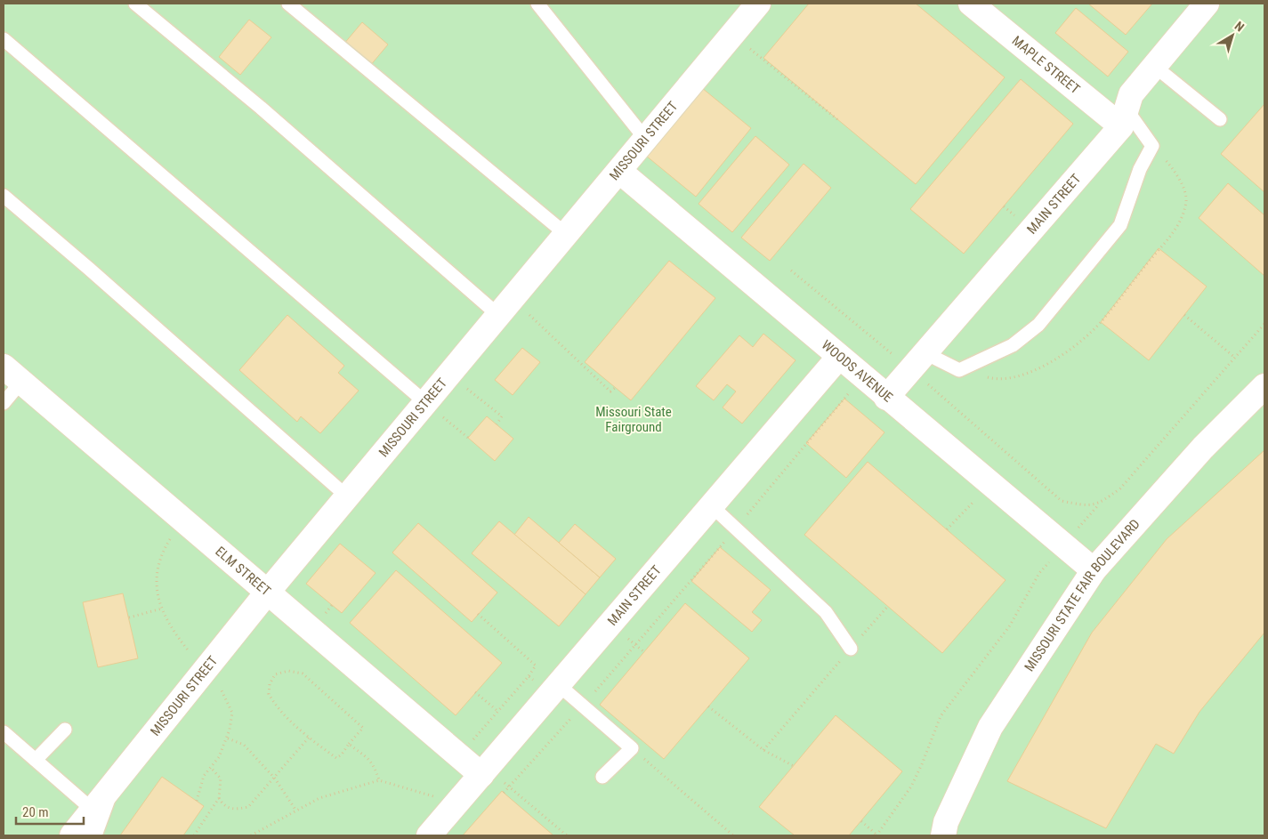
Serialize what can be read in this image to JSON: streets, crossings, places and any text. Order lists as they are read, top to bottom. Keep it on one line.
{"streets":{"street":["MAPLE STREET","MISSOURI STREET","MAIN STREET","WOODS AVENUE","ELM STREET","MISSOURI STATE FAIR BOULEVARD"]},"crossings":[["MAPLE STREET","MAIN STREET"],["MISSOURI STREET","WOODS AVENUE"],["MISSOURI STREET","ELM STREET"],["MAIN STREET","WOODS AVENUE"],["MAIN STREET","ELM STREET"],["WOODS AVENUE","MISSOURI STATE FAIR BOULEVARD"]],"parks":["Missouri State Fairground"],"scale_bar":"20 m","north":"top right"}
